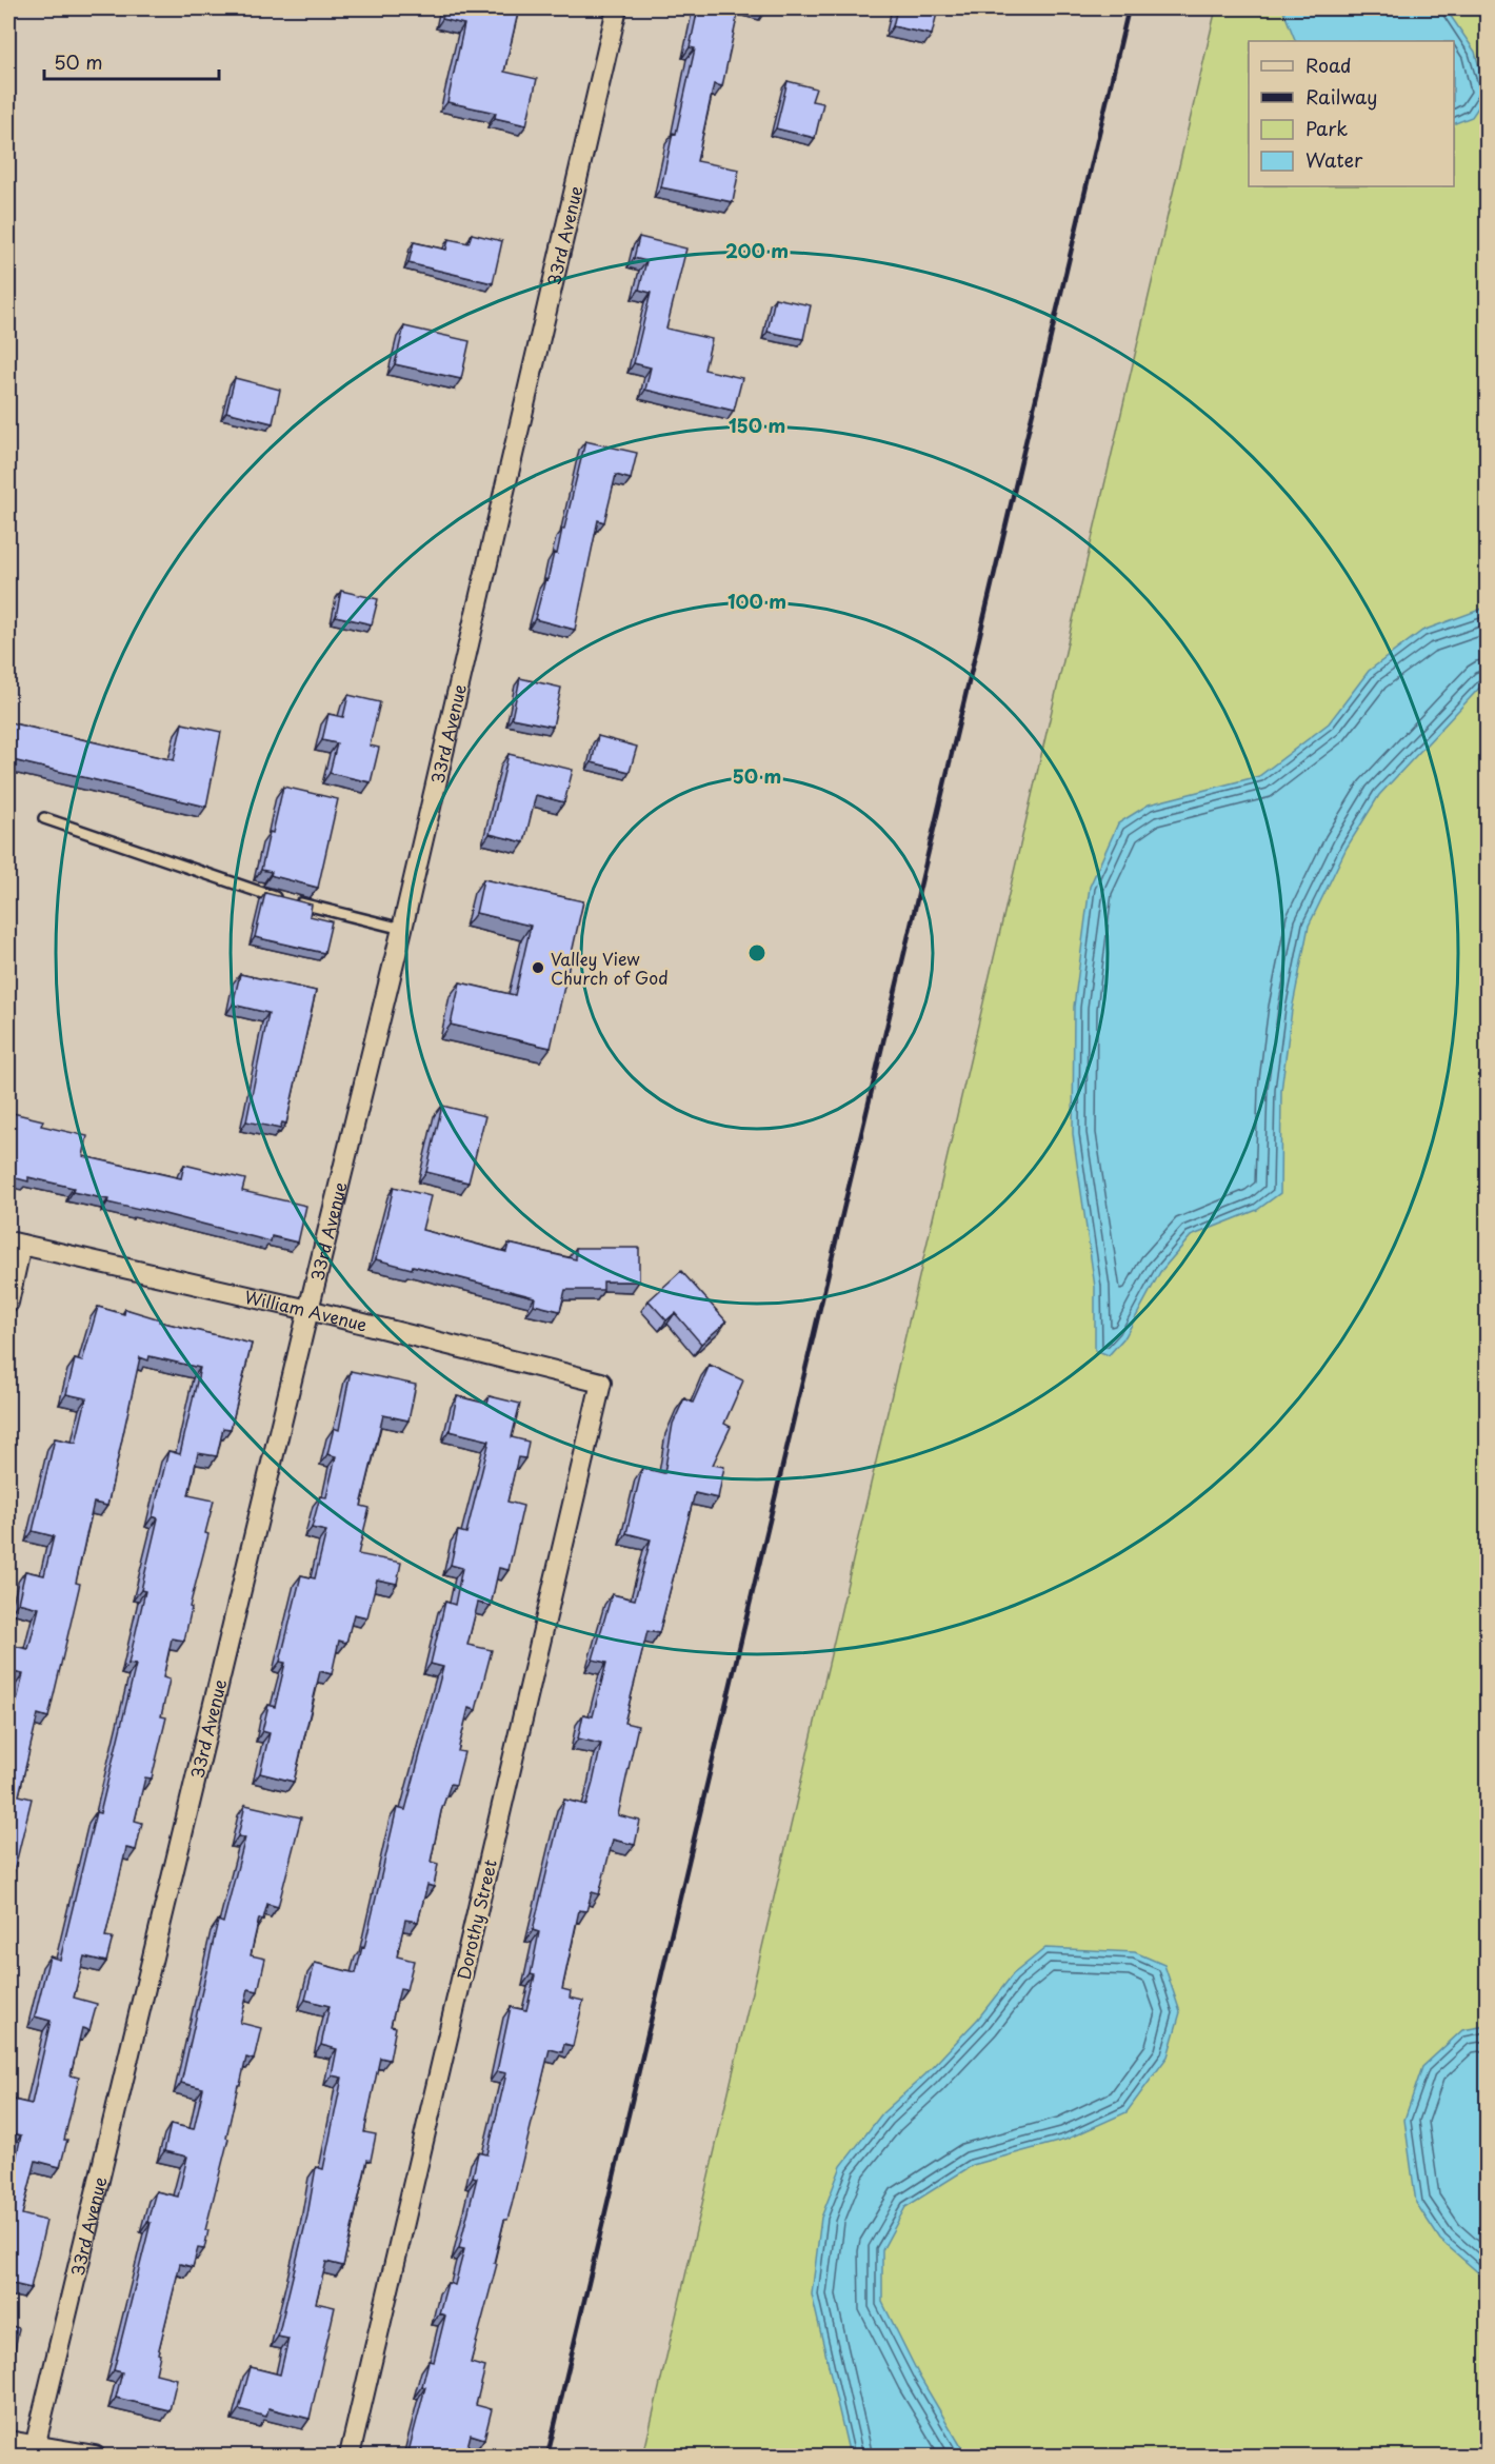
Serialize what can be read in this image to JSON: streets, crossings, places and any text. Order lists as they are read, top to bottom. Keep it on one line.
{"streets":{"street":["33rd Avenue","William Avenue","Dorothy Street"]},"crossings":[["33rd Avenue","William Avenue"],["William Avenue","Dorothy Street"]],"places":["Valley View Church of God"],"legend":["Road","Railway","Park","Water"],"scale_bar":"50 m","rings":["200 m","150 m","100 m","50 m"]}
